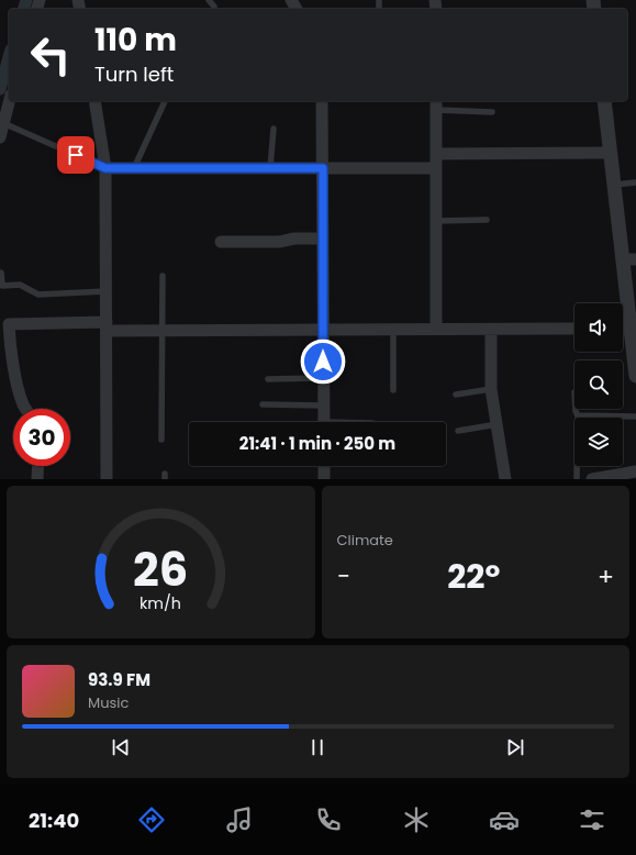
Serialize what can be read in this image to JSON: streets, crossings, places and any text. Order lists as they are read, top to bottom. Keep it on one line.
{"page":{"turn":["110 m","Turn left"],"limit":"30","trip":"21:41 · 1 min · 250 m","tile":"Climate","heat":["−","22°","+"],"song":["93.9 FM","Music"],"tabs":"21:40","gauge":["26","km/h"]}}
